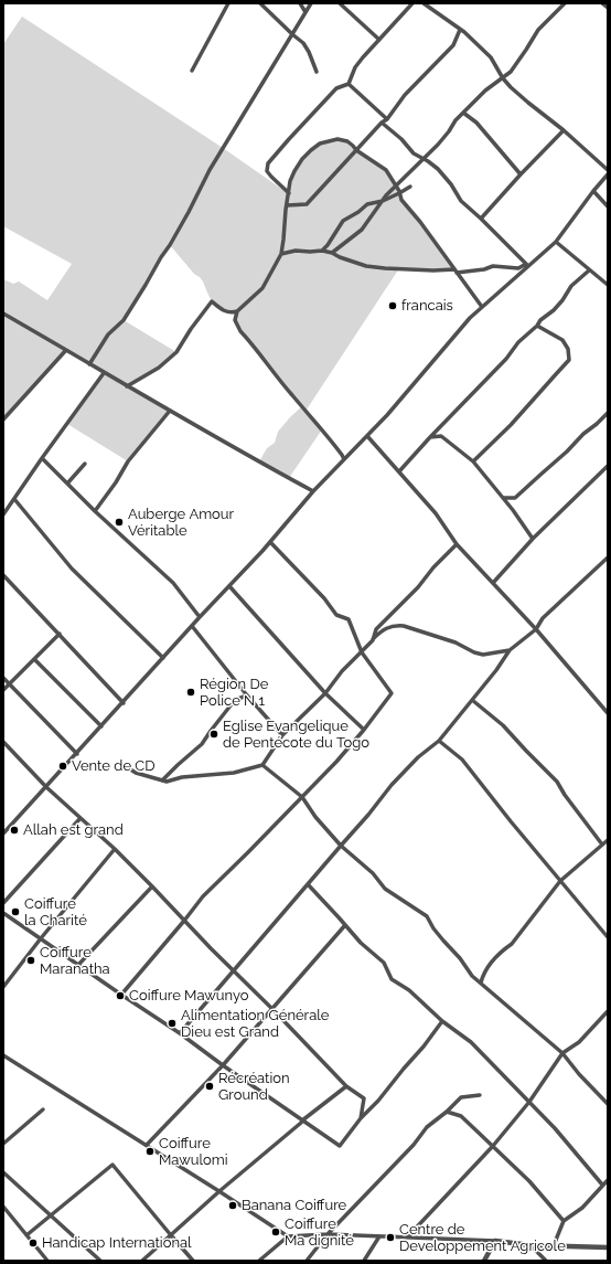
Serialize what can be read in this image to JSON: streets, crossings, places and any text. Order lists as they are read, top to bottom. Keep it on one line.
{"places":["francais","Auberge Amour Véritable","Région De Police N 1","Eglise Evangelique de Pentécote du Togo","Vente de CD","Allah est grand","Coiffure la Charité","Coiffure Maranatha","Coiffure Mawunyo","Alimentation Générale Dieu est Grand","Récréation Ground","Coiffure Mawulomi","Banana Coiffure","Coiffure Ma dignité","Centre de Developpement Agricole","Handicap International"]}
